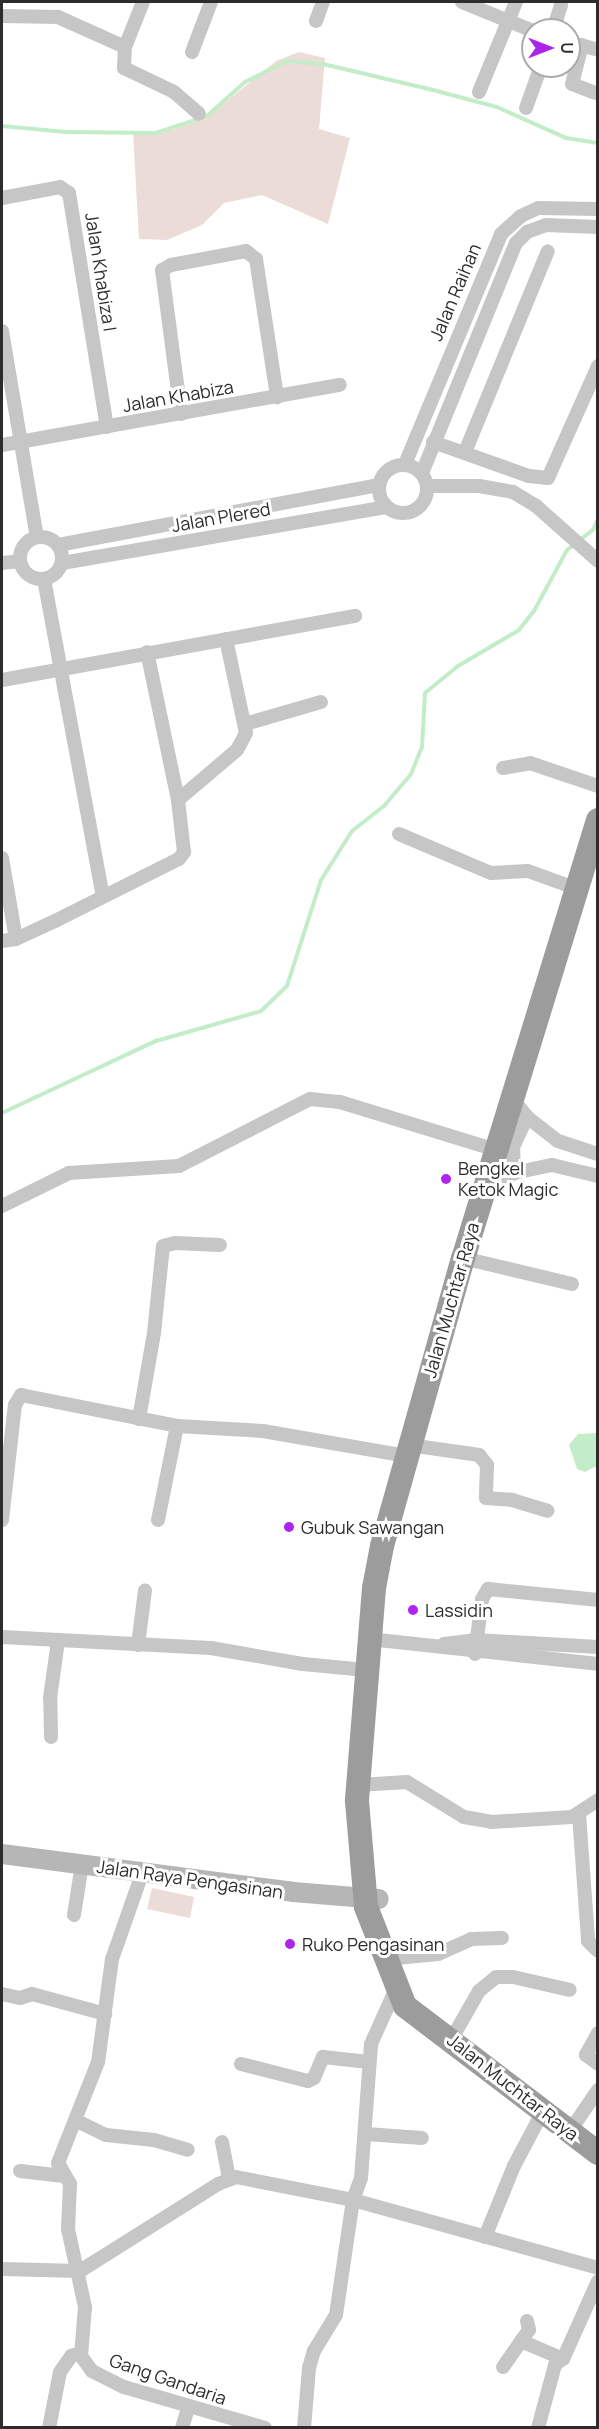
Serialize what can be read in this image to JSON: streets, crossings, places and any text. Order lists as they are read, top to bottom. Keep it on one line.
{"streets":{"highway":["Jalan Muchtar Raya"],"main road":["Jalan Raya Pengasinan"],"street":["Jalan Khabiza I","Jalan Raihan","Jalan Khabiza","Jalan Plered","Gang Gandaria"]},"crossings":[["Jalan Khabiza I","Jalan Khabiza"],["Jalan Raihan","Jalan Plered"],["Jalan Muchtar Raya","Jalan Raya Pengasinan"]],"places":["Bengkel Ketok Magic","Gubuk Sawangan","Lassidin","Ruko Pengasinan"],"north":"right"}
